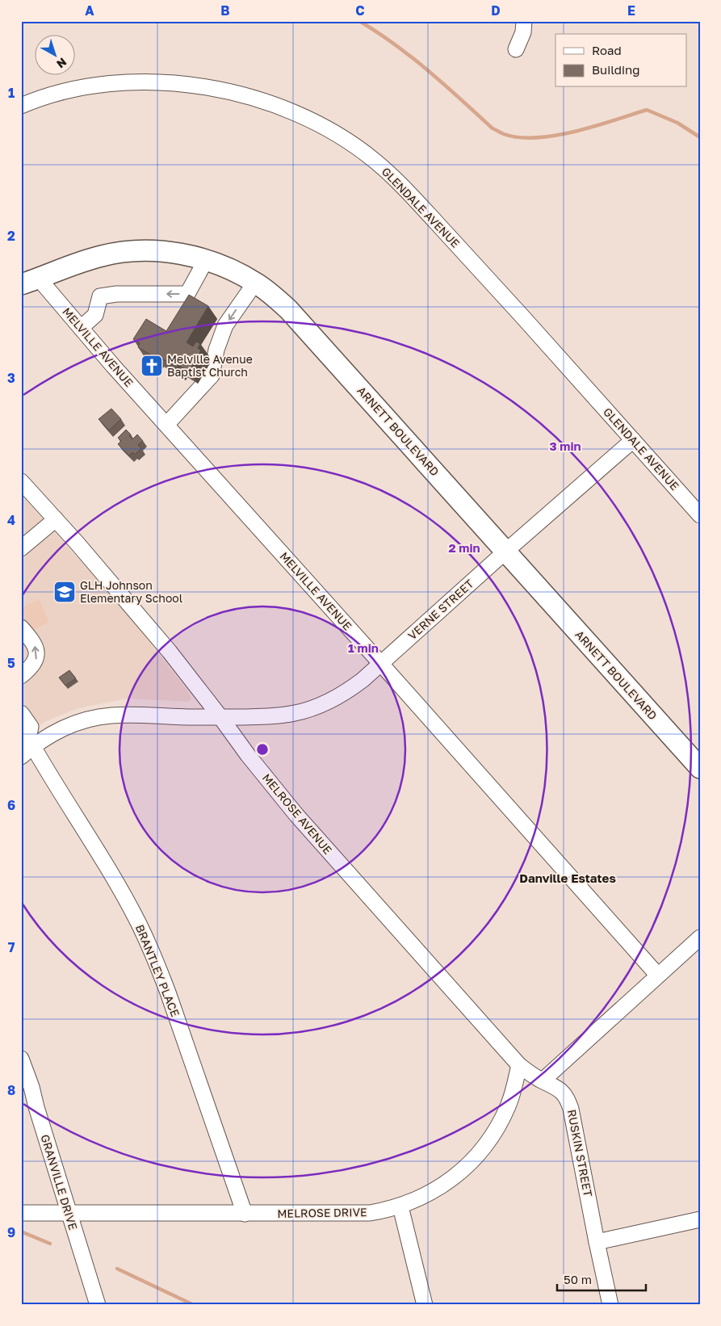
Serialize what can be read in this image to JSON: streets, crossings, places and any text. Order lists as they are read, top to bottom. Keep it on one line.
{"streets":{"main road":["ARNETT BOULEVARD"],"street":["GLENDALE AVENUE","MELVILLE AVENUE","VERNE STREET","MELROSE AVENUE","BRANTLEY PLACE","RUSKIN STREET","GRANVILLE DRIVE","MELROSE DRIVE"]},"crossings":[["GLENDALE AVENUE","VERNE STREET"],["MELVILLE AVENUE","ARNETT BOULEVARD"],["MELVILLE AVENUE","VERNE STREET"],["ARNETT BOULEVARD","VERNE STREET"],["VERNE STREET","MELROSE AVENUE"],["VERNE STREET","BRANTLEY PLACE"],["MELROSE AVENUE","MELROSE DRIVE"],["BRANTLEY PLACE","MELROSE DRIVE"],["GRANVILLE DRIVE","MELROSE DRIVE"]],"districts":["Danville Estates"],"places":{"church":["Melville Avenue Baptist Church"],"school or university":["GLH Johnson Elementary School"]},"legend":["Road","Building"],"scale_bar":"50 m","north":"bottom right","grid":{"columns":["A","B","C","D","E"],"rows":["1","2","3","4","5","6","7","8","9"]},"rings":["3 min","2 min","1 min"]}
